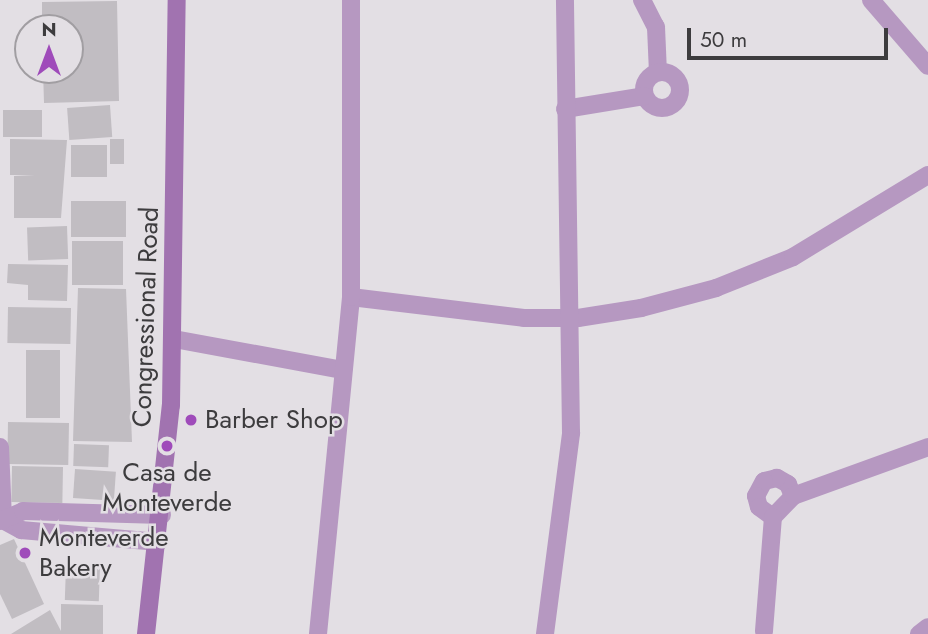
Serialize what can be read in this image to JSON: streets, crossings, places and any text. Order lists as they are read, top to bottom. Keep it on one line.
{"streets":{"main road":["Congressional Road"]},"places":["Barber Shop","Casa de Monteverde","Monteverde Bakery"],"scale_bar":"50 m","north":"top"}
